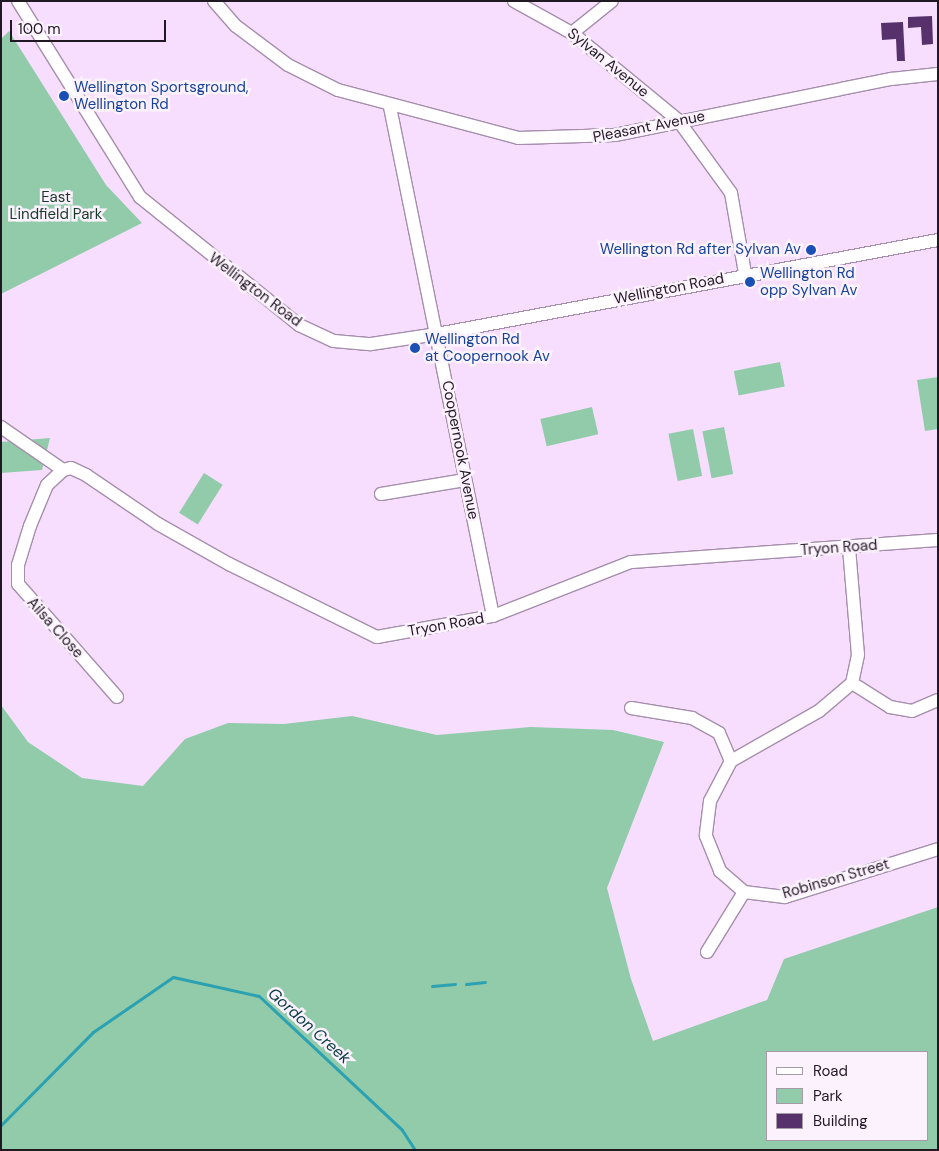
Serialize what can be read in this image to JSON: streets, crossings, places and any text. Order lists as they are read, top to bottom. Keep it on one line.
{"streets":{"street":["Sylvan Avenue","Pleasant Avenue","Wellington Road","Coopernook Avenue","Tryon Road","Ailsa Close","Robinson Street"]},"crossings":[["Sylvan Avenue","Pleasant Avenue"],["Sylvan Avenue","Wellington Road"],["Pleasant Avenue","Coopernook Avenue"],["Wellington Road","Coopernook Avenue"],["Coopernook Avenue","Tryon Road"],["Tryon Road","Ailsa Close"]],"water":["Gordon Creek"],"parks":["East Lindfield Park"],"places":["Wellington Sportsground, Wellington Rd","Wellington Rd after Sylvan Av","Wellington Rd opp Sylvan Av","Wellington Rd at Coopernook Av"],"legend":["Road","Park","Building"],"scale_bar":"100 m"}
